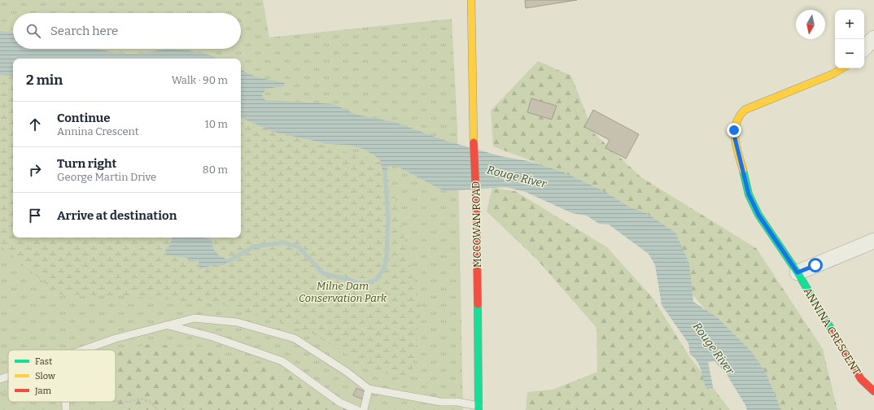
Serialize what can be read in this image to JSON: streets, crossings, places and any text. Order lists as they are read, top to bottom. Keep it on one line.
{"streets":{"street":["MCCOWAN ROAD","ANNINA CRESCENT"]},"water":["Rouge River"],"parks":["Milne Dam Conservation Park"],"legend":["Fast","Slow","Jam"],"north":"bottom","page":{"map_buttons":["+","−"],"search":"Search here","heading":["2 min","Walk · 90 m"],"list":[["Continue","Annina Crescent","10 m"],["Turn right","George Martin Drive","80 m"],"Arrive at destination"]}}
